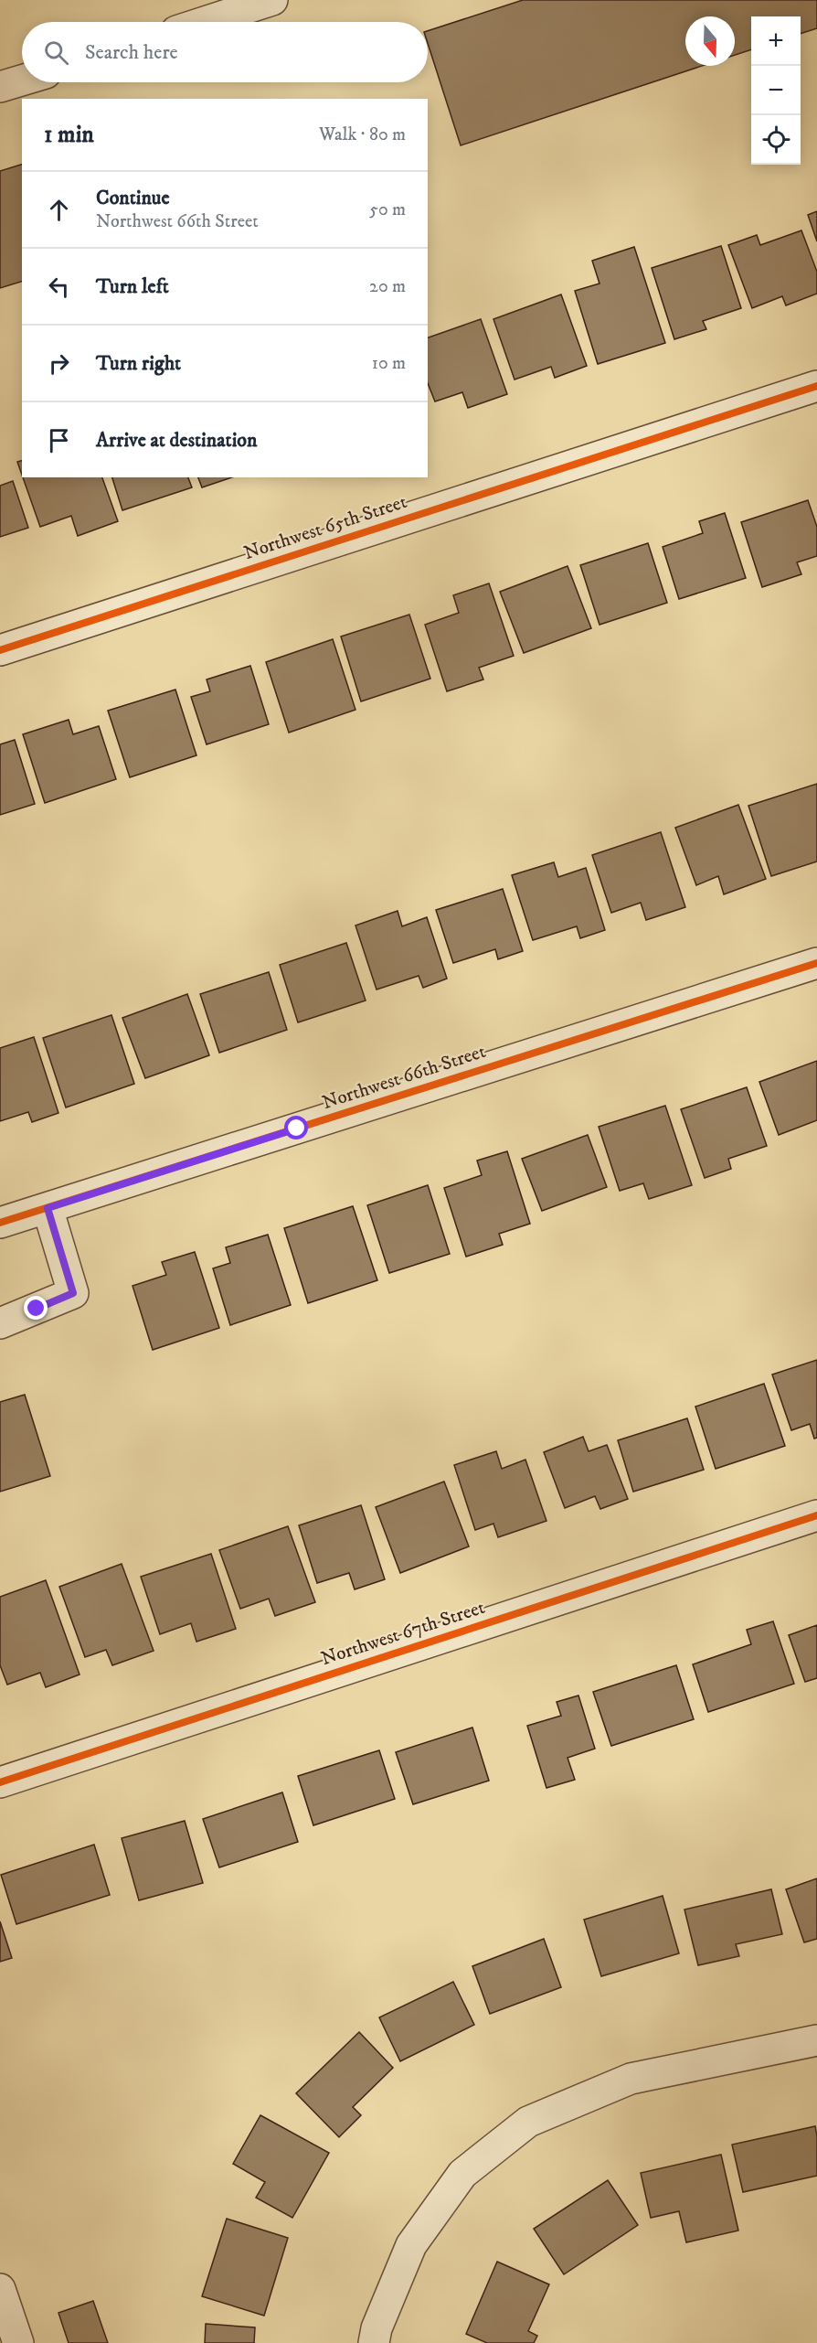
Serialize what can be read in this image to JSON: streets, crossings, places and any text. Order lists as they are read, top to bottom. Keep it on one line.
{"streets":{"street":["Northwest 65th Street","Northwest 66th Street","Northwest 67th Street"]},"north":"bottom","page":{"map_buttons":["+","−"],"search":"Search here","heading":["1 min","Walk · 80 m"],"list":[["Continue","Northwest 66th Street","50 m"],["Turn left","20 m"],["Turn right","10 m"],"Arrive at destination"]}}
